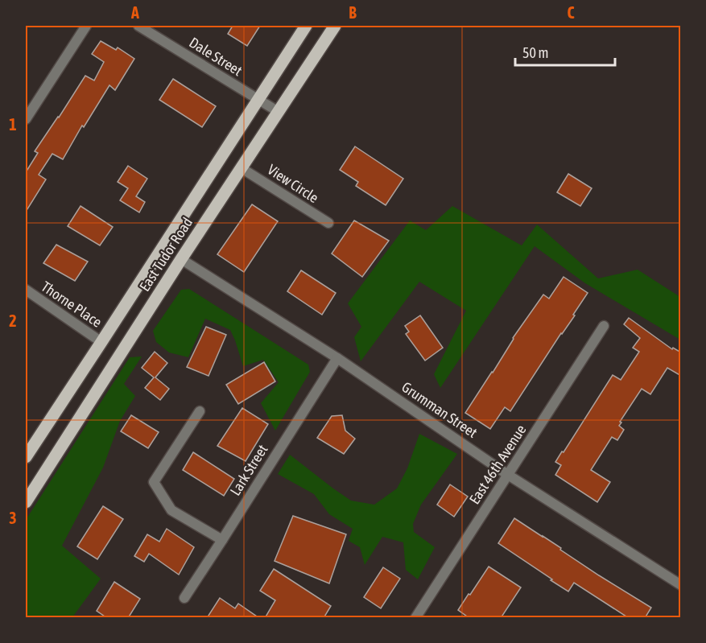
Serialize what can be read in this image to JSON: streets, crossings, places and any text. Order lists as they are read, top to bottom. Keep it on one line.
{"streets":{"main road":["East Tudor Road"],"street":["Dale Street","View Circle","Thorne Place","Grumman Street","East 46th Avenue","Lark Street"]},"crossings":[["Dale Street","East Tudor Road"],["View Circle","East Tudor Road"],["East Tudor Road","Thorne Place"],["East Tudor Road","Grumman Street"],["Grumman Street","East 46th Avenue"],["Grumman Street","Lark Street"]],"scale_bar":"50 m","grid":{"columns":["A","B","C"],"rows":["1","2","3"]}}
